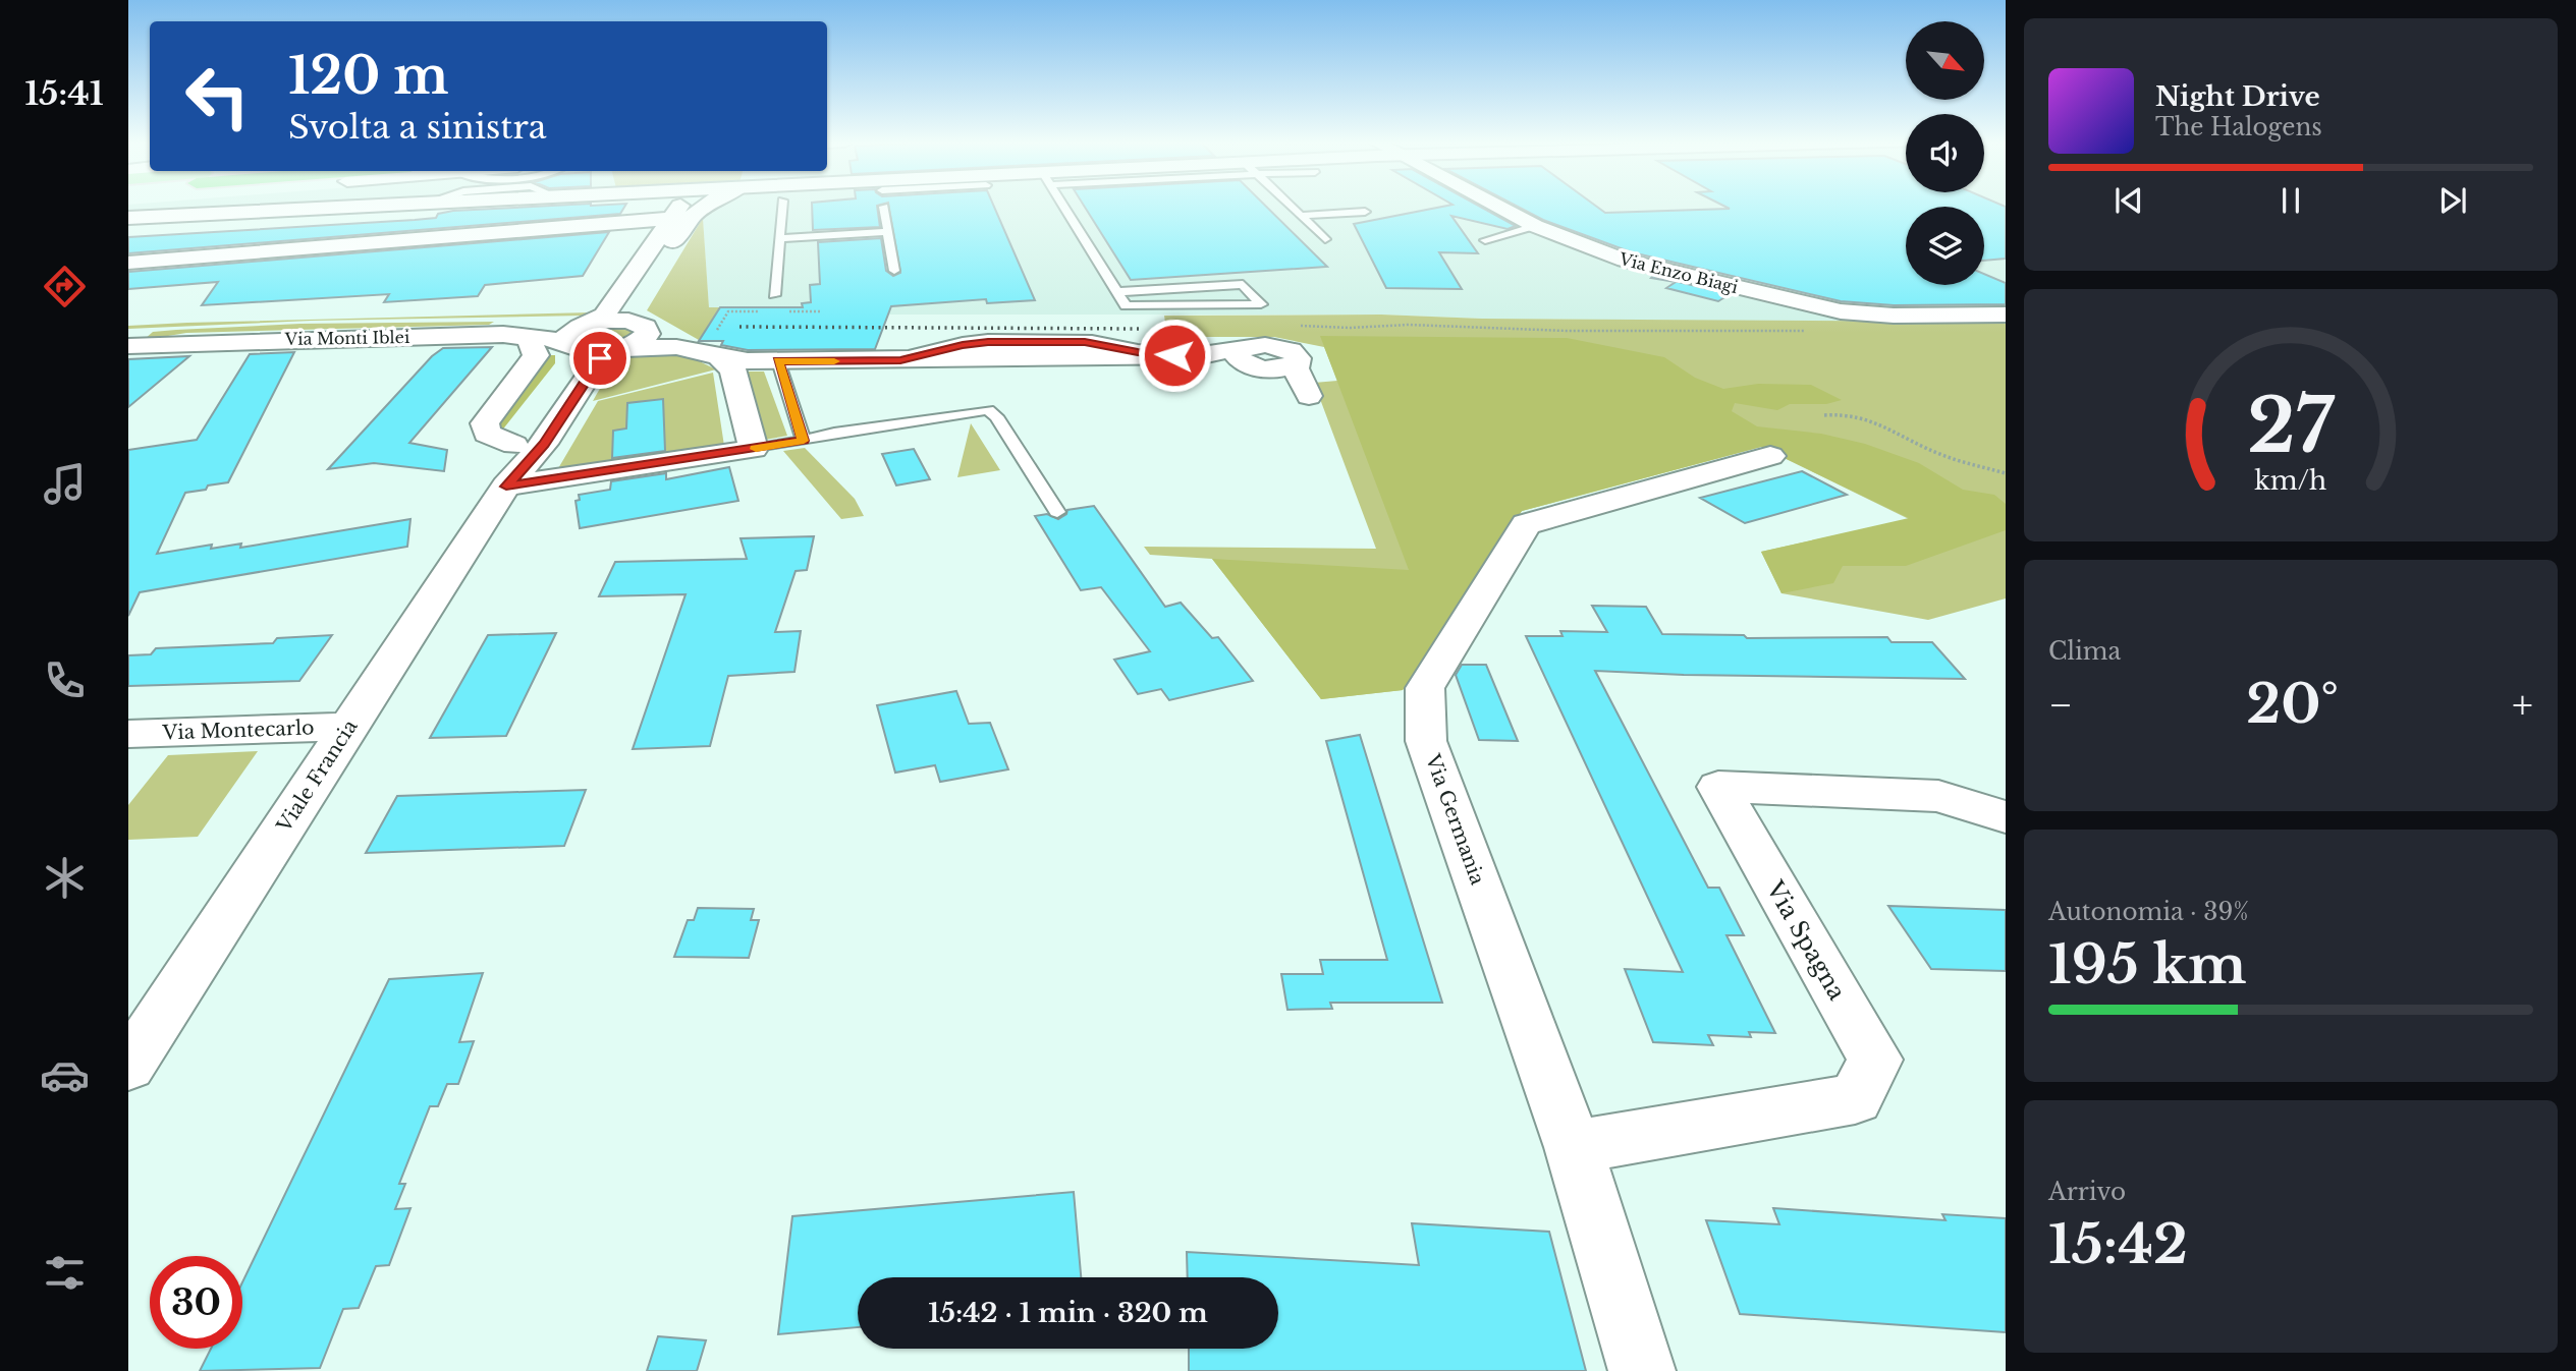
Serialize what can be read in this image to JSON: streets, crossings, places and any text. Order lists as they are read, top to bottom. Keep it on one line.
{"streets":{"street":["Via Enzo Biagi","Via Monti Iblei","Via Montecarlo","Viale Francia","Via Germania","Via Spagna"]},"crossings":[["Via Monti Iblei","Viale Francia"],["Via Montecarlo","Viale Francia"],["Via Germania","Via Spagna"]],"north":"bottom right","page":{"tabs":"15:41","turn":["120 m","Svolta a sinistra"],"song":["Night Drive","The Halogens"],"tile":["Clima",["Autonomia · 39%","195 km"],["Arrivo","15:42"]],"heat":["−","20°","+"],"limit":"30","trip":"15:42 · 1 min · 320 m","gauge":["27","km/h"]}}
